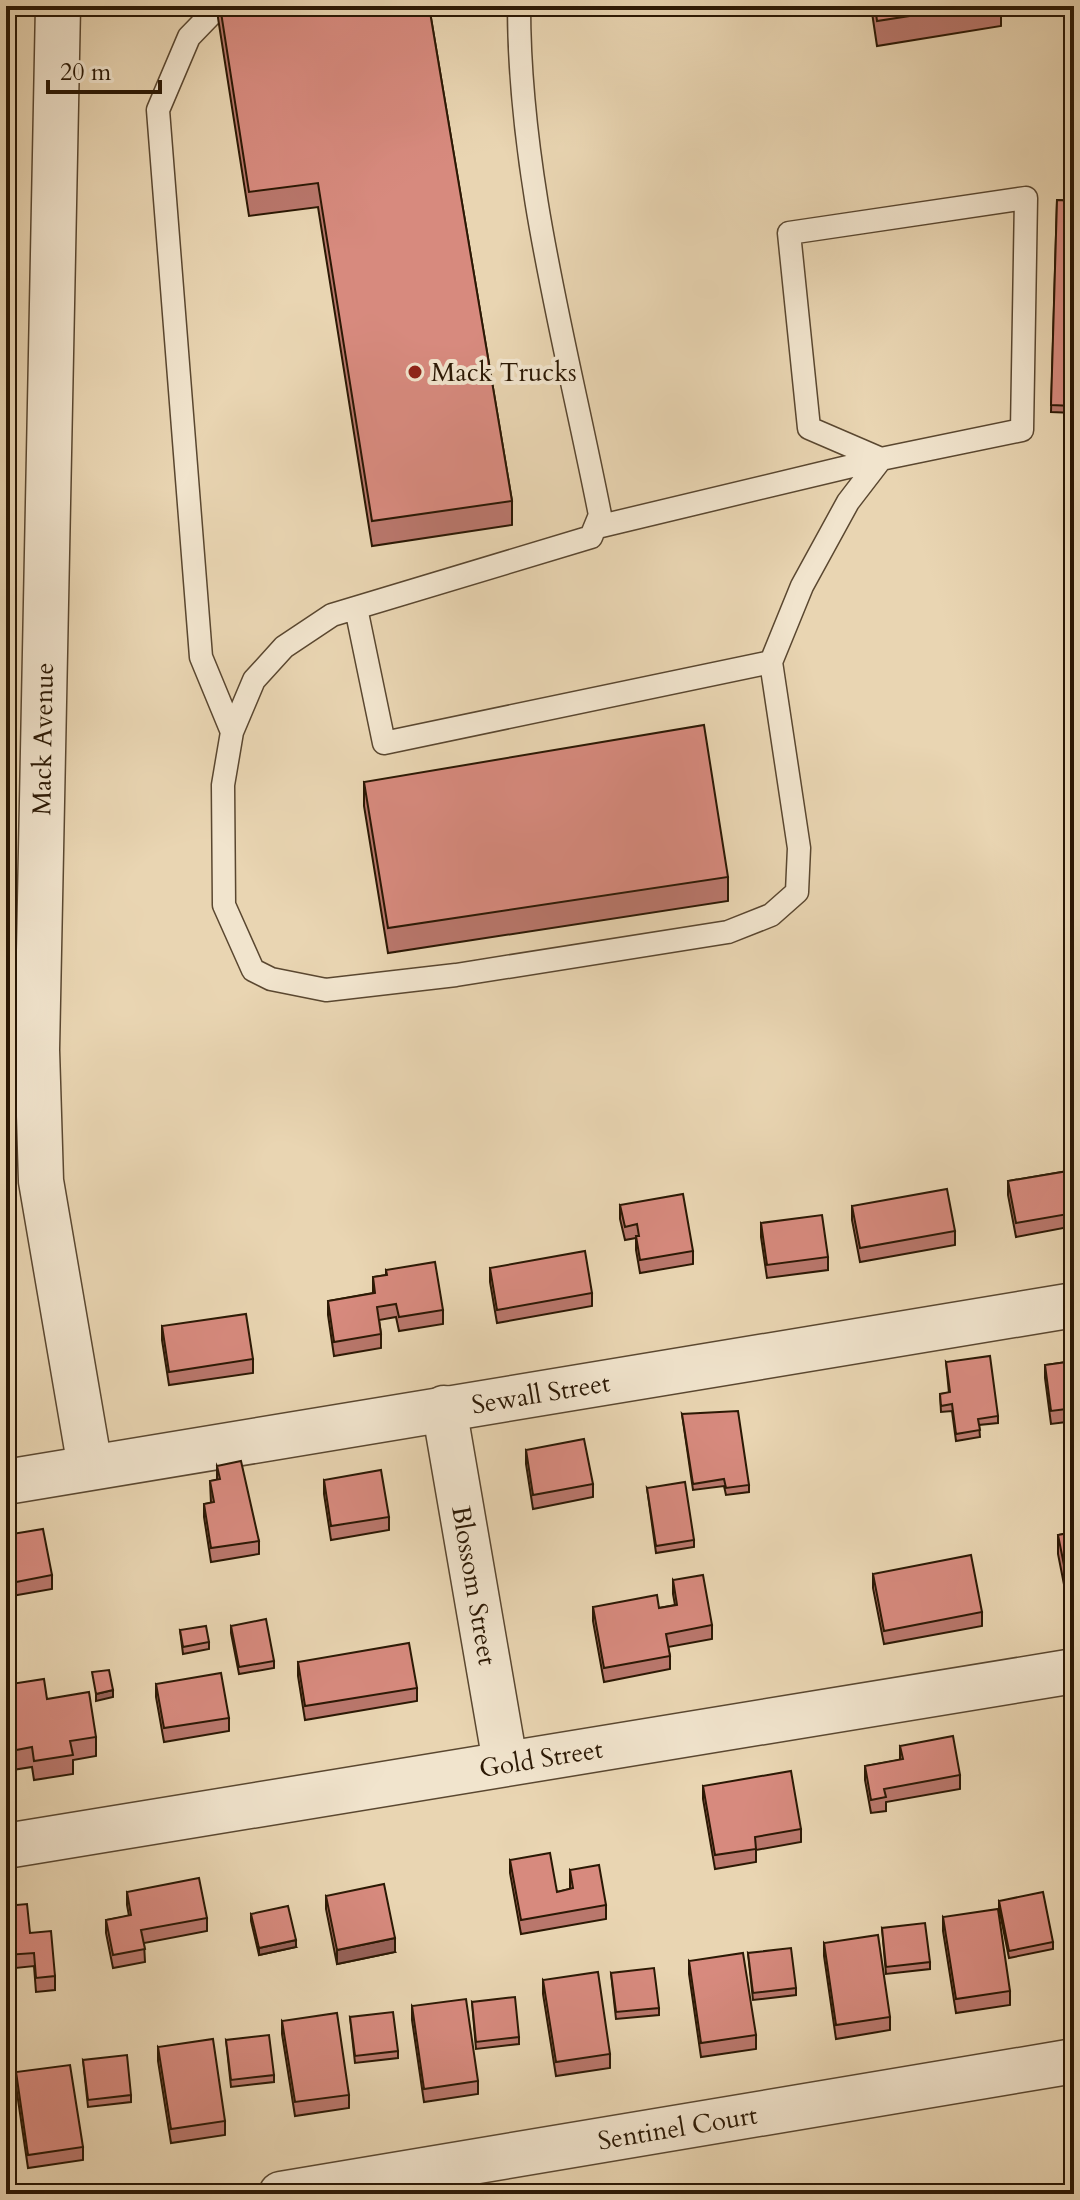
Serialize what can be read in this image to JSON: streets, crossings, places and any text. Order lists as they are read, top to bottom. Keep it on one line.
{"streets":{"street":["Mack Avenue","Sewall Street","Blossom Street","Gold Street","Sentinel Court"]},"crossings":[["Mack Avenue","Sewall Street"],["Sewall Street","Blossom Street"],["Blossom Street","Gold Street"]],"places":["Mack Trucks"],"scale_bar":"20 m"}
